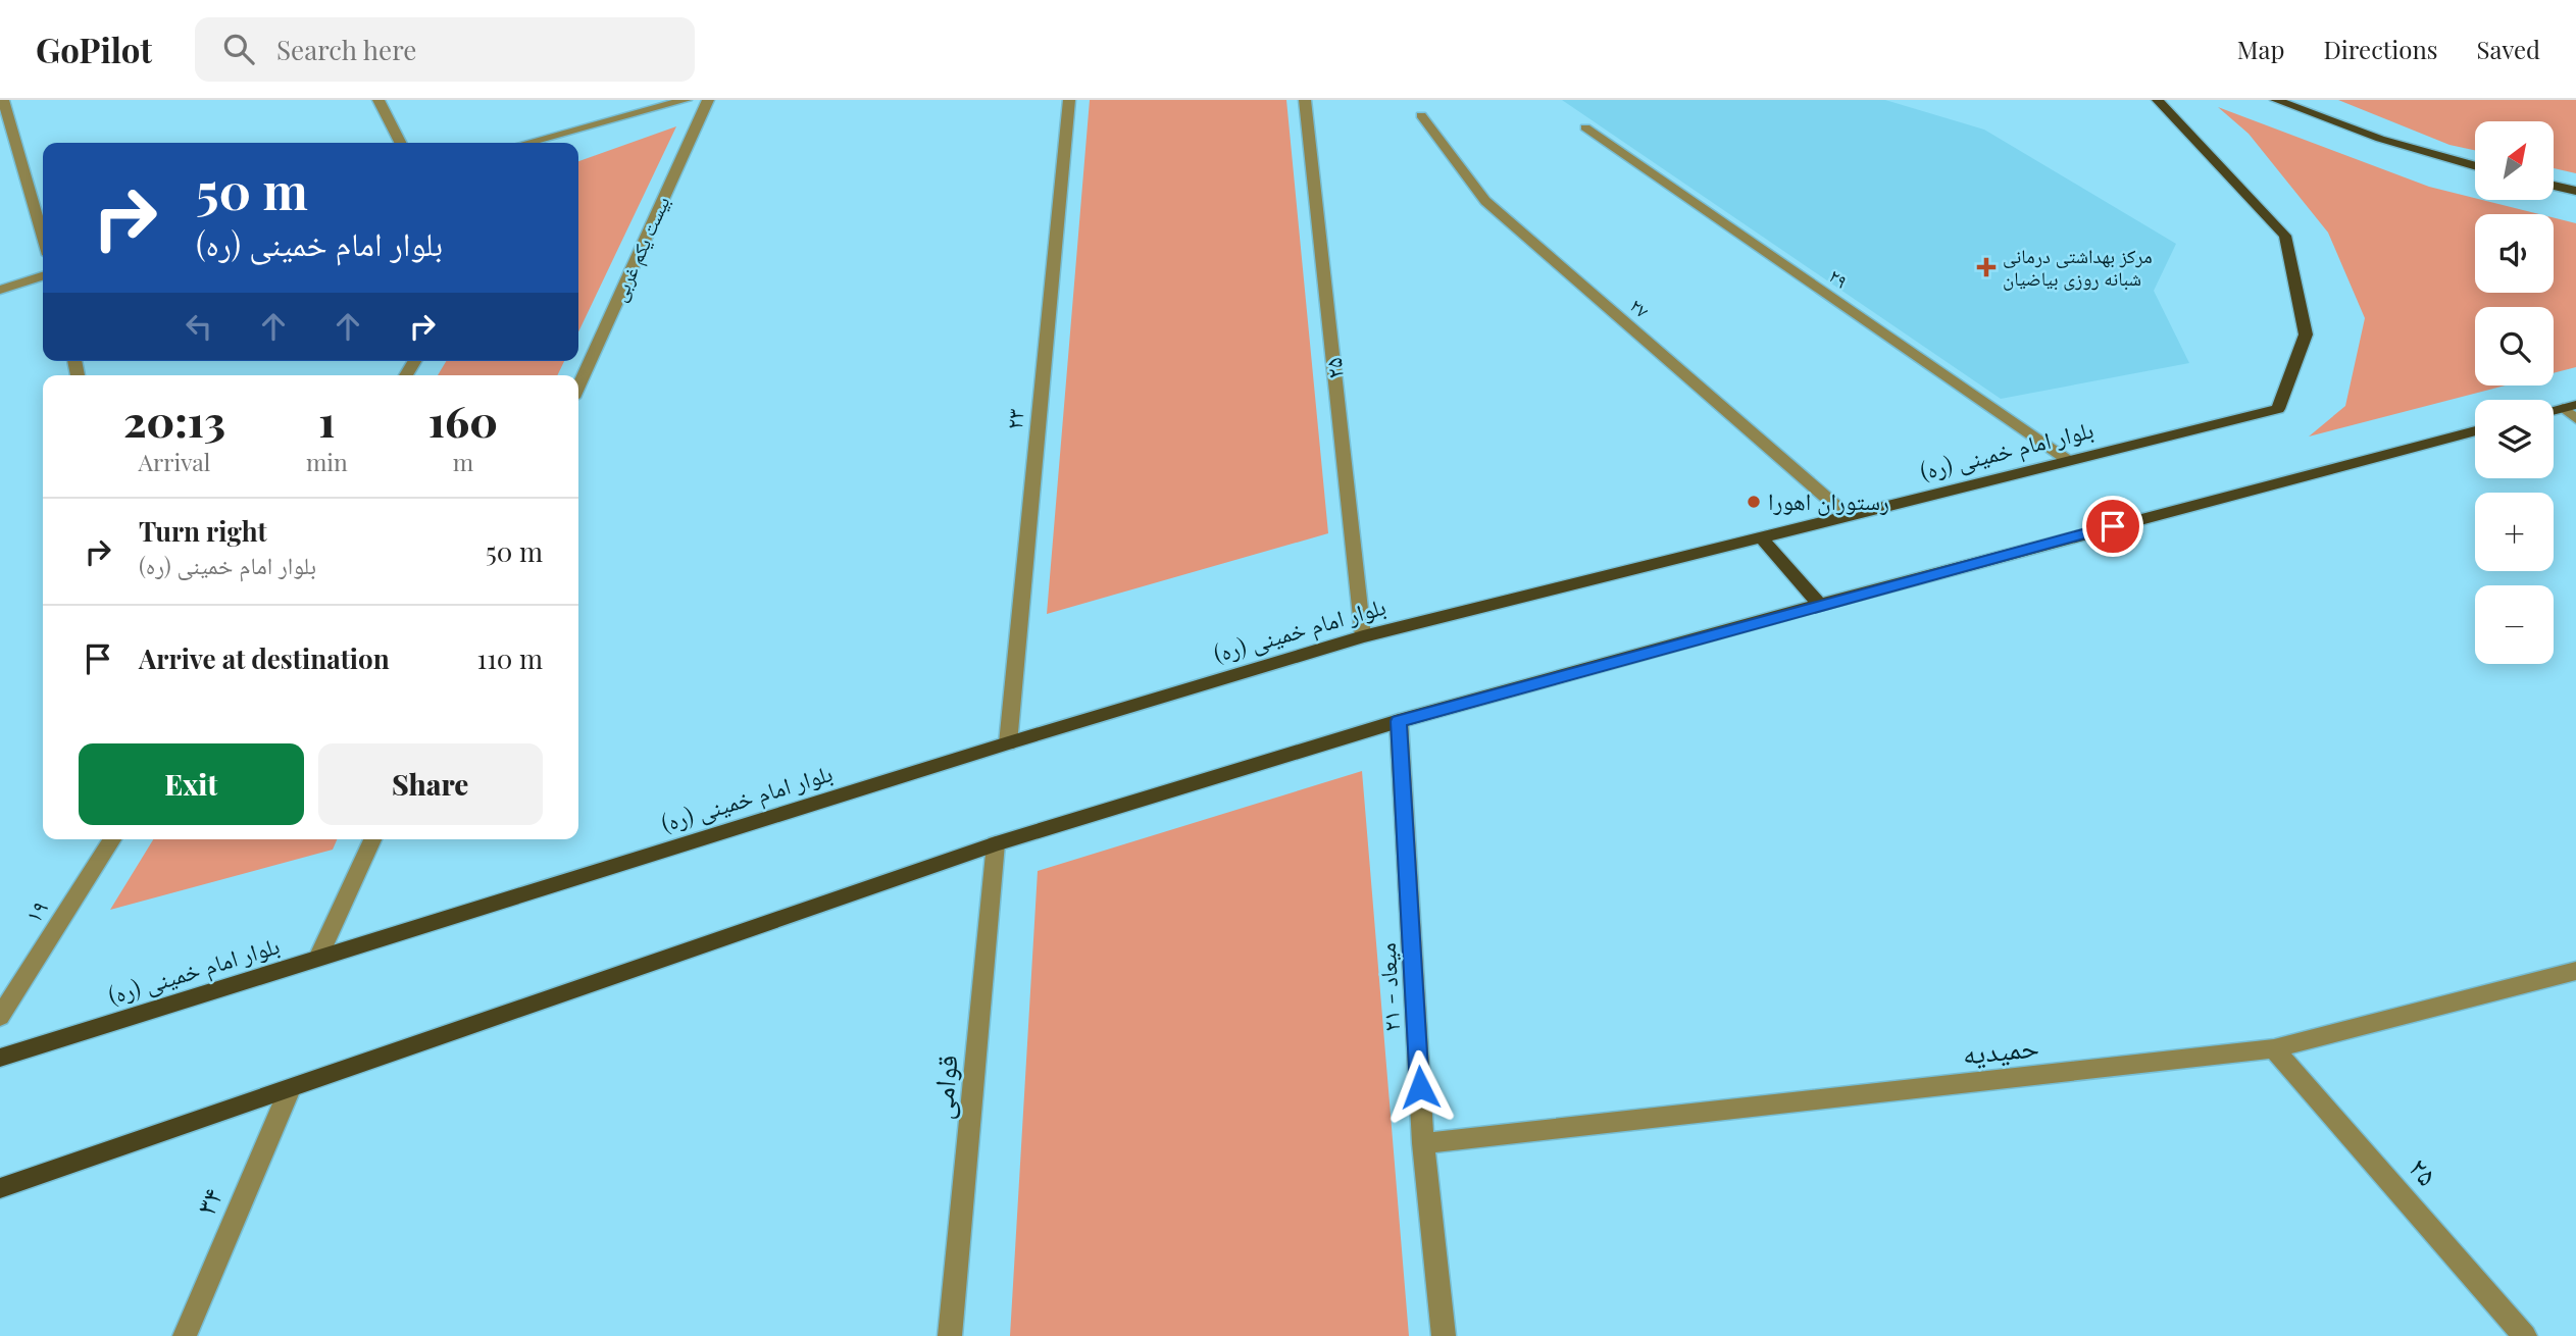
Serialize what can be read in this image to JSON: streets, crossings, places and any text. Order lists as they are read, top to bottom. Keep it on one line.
{"streets":{"main road":["بلوار امام خمینی (ره)"],"street":["بیست یکم غربی","۲۹","۲۷","۲۵","۲۳","۱۹","۲۱ - میعاد","حمیدیه","قوامی","۳۴"]},"crossings":[["۲۹","بلوار امام خمینی (ره)"],["۲۷","بلوار امام خمینی (ره)"],["۲۵","بلوار امام خمینی (ره)"],["۲۵","حمیدیه"],["۲۳","بلوار امام خمینی (ره)"],["۲۱ - میعاد","حمیدیه"]],"places":{"health":["مرکز بهداشتی درمانی شبانه روزی بیاضیان"],"other":["رستوران اهورا"]},"north":"top right","page":{"header":"GoPilot","search":"Search here","nav":["Map","Directions","Saved"],"map_buttons":["+","−"],"turn":["50 m","بلوار امام خمینی (ره)"],"eta":["20:13","Arrival","1","min","160","m"],"list":[{"name":"Turn right","note":"بلوار امام خمینی (ره)","value":"50 m"},{"name":"Arrive at destination","value":"110 m"}],"buttons":["Exit","Share"]}}
